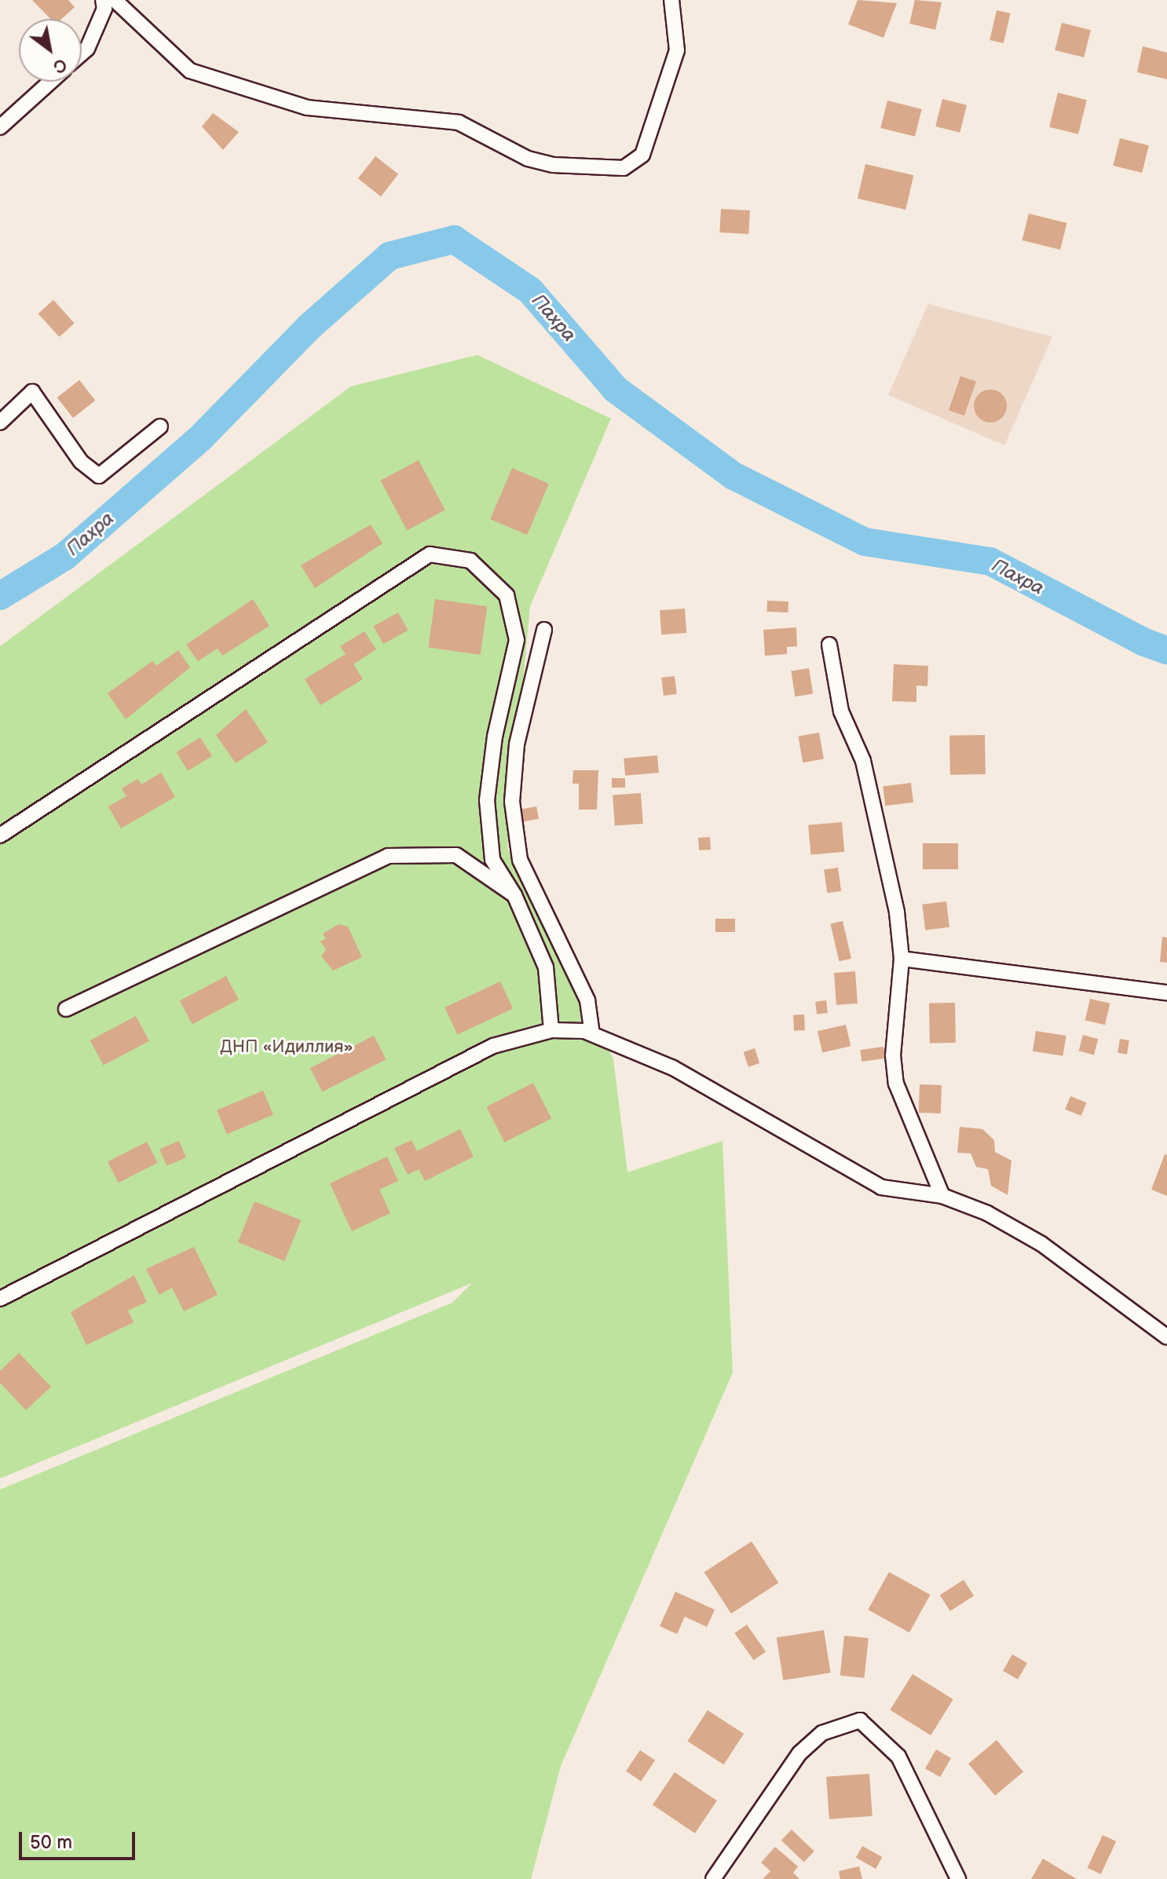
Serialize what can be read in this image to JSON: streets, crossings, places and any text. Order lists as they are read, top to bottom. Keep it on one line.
{"water":["Пахра"],"parks":["ДНП «Идиллия»"],"scale_bar":"50 m","north":"bottom right"}
